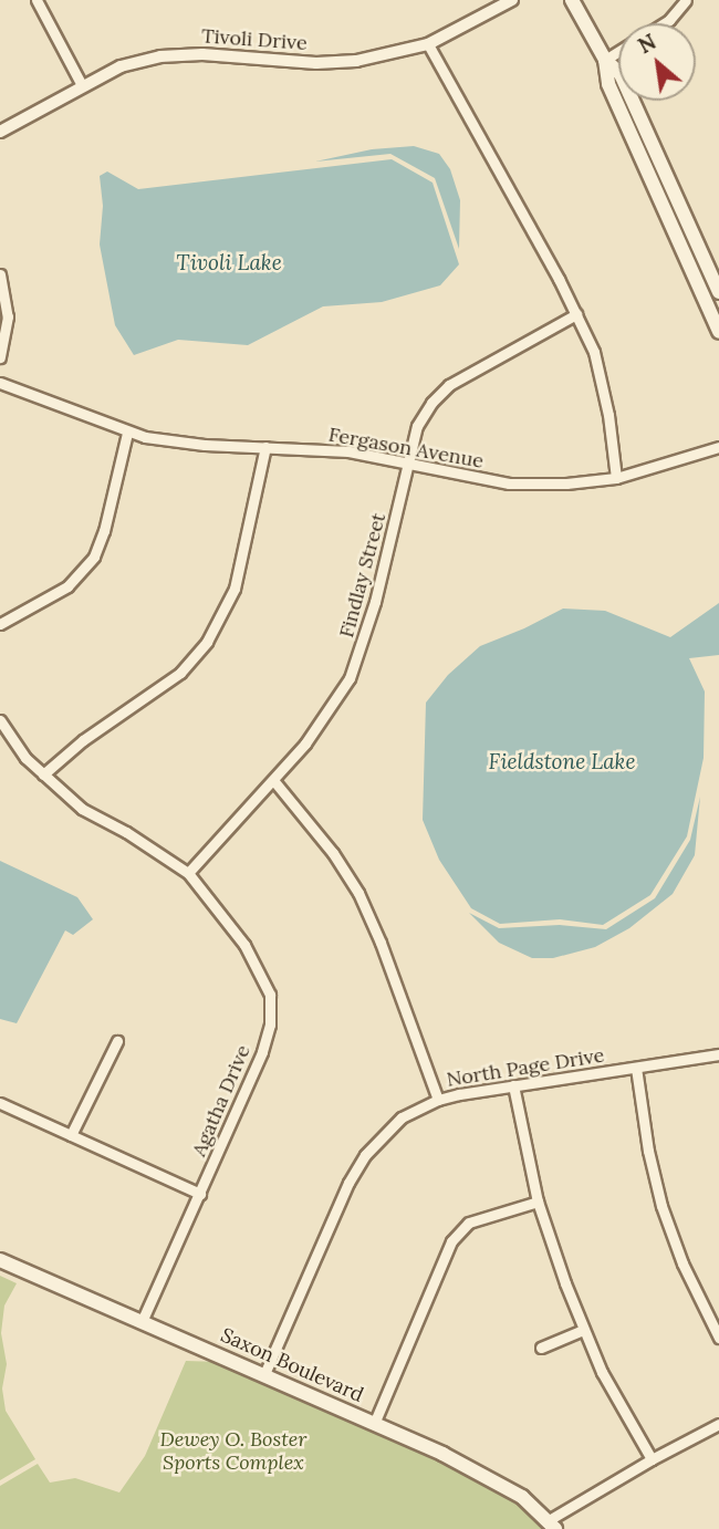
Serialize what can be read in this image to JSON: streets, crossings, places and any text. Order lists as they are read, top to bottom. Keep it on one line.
{"streets":{"main road":["Saxon Boulevard"],"street":["Tivoli Drive","Fergason Avenue","Findlay Street","North Page Drive","Agatha Drive"]},"crossings":[["Fergason Avenue","Findlay Street"],["Findlay Street","Agatha Drive"],["North Page Drive","Saxon Boulevard"],["Agatha Drive","Saxon Boulevard"]],"water":["Tivoli Lake","Fieldstone Lake"],"parks":["Dewey O. Boster Sports Complex"],"north":"top left"}
